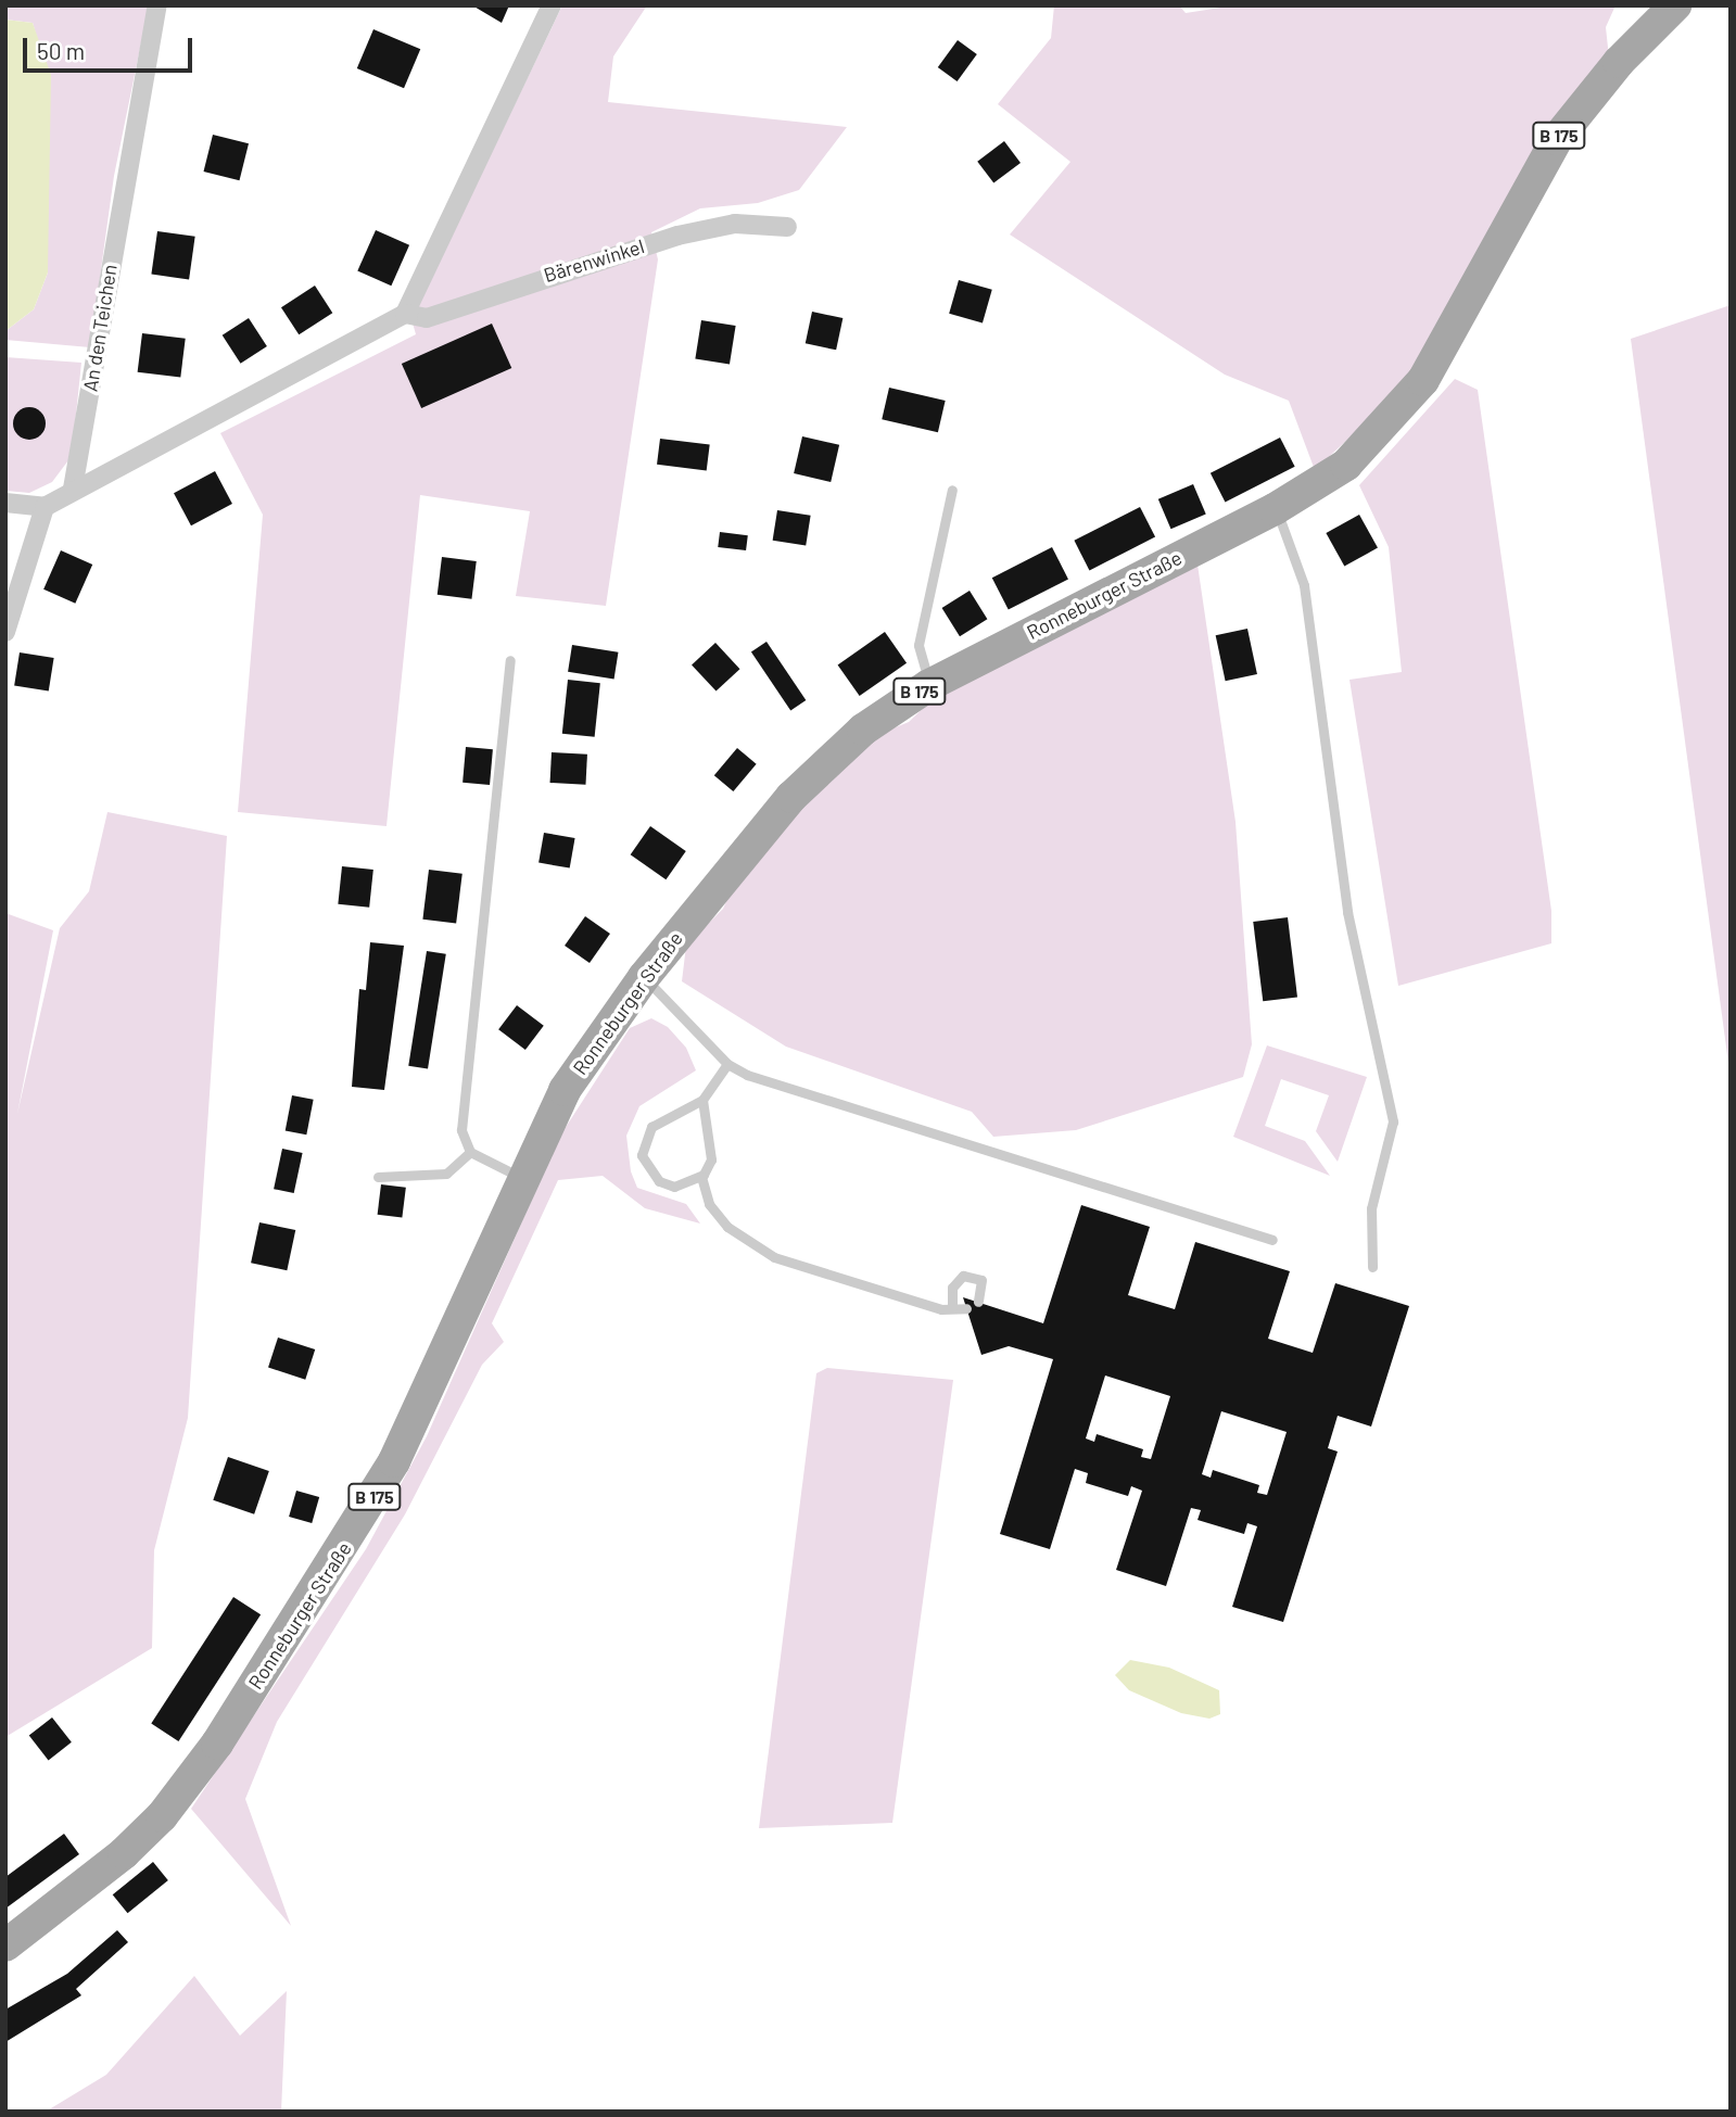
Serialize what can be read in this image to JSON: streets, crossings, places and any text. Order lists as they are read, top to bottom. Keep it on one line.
{"streets":{"main road":["B 175","Ronneburger Straße"],"street":["Bärenwinkel","An den Teichen"]},"crossings":[["Bärenwinkel","An den Teichen"]],"scale_bar":"50 m"}
